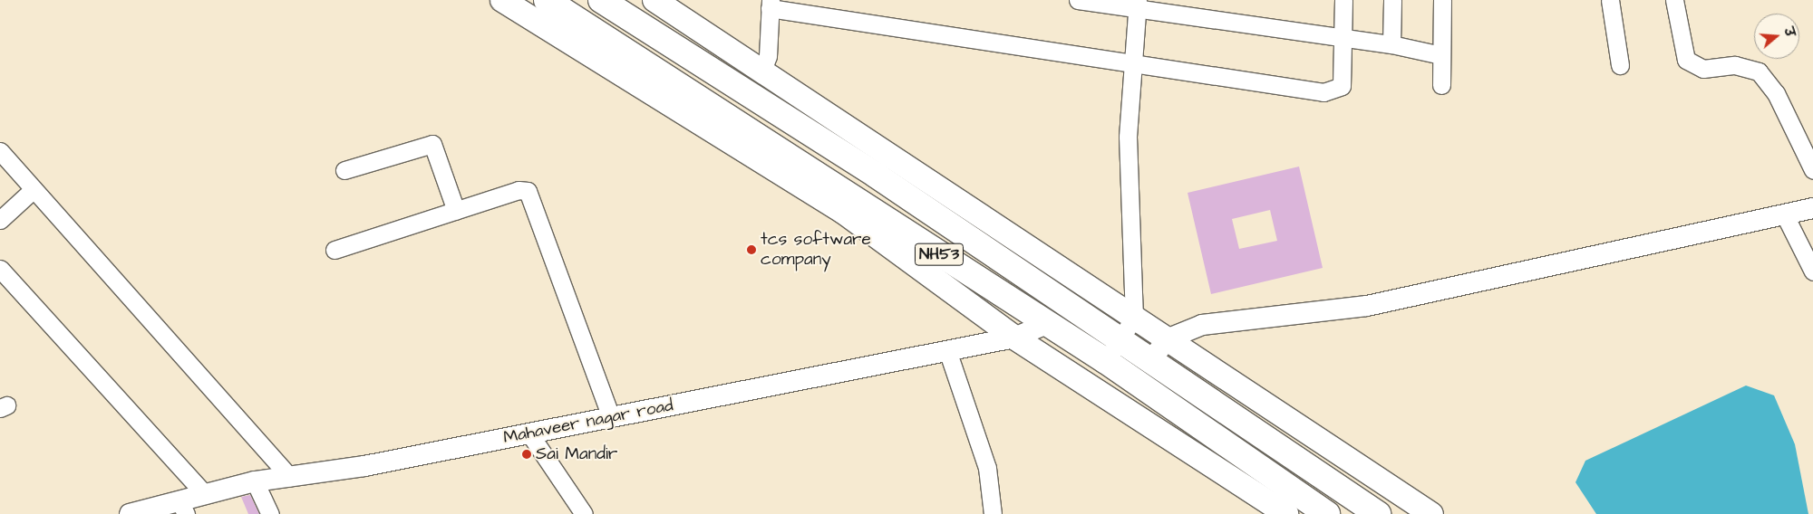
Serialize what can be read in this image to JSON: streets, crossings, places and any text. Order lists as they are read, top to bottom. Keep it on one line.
{"streets":{"highway":["NH53"],"street":["Mahaveer nagar road"]},"crossings":[["NH53","Mahaveer nagar road"]],"places":["tcs software company","Sai Mandir"],"north":"right"}
